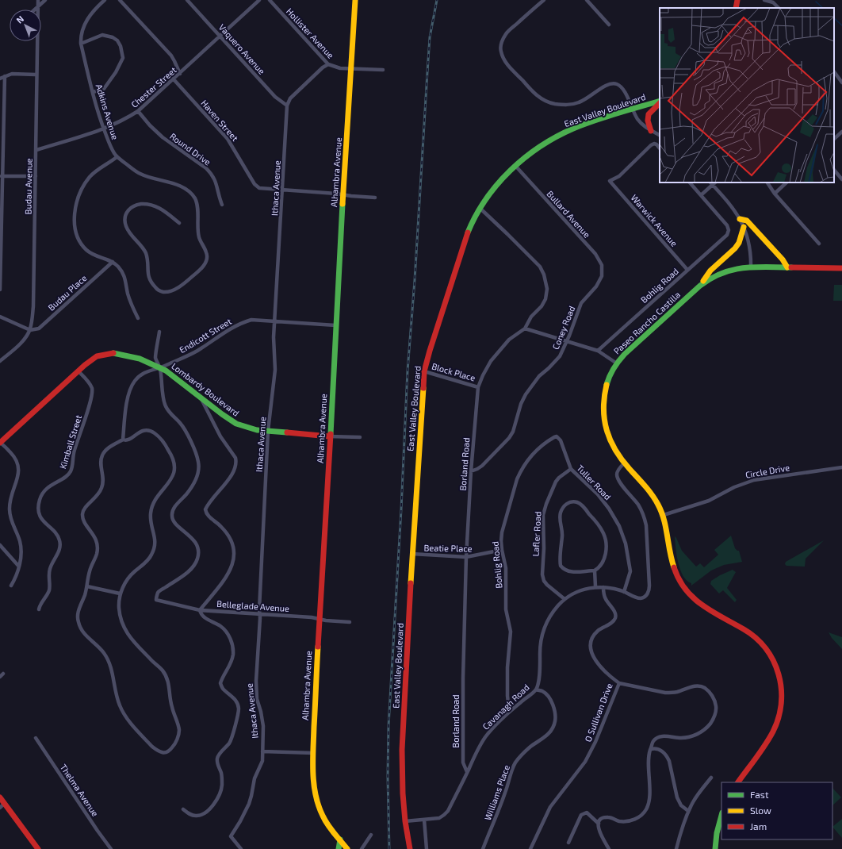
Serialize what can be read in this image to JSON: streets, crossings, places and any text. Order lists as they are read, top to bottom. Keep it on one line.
{"streets":{"main road":["East Valley Boulevard","Alhambra Avenue","Paseo Rancho Castilla","Lombardy Boulevard"],"street":["Hollister Avenue","Vaquero Avenue","Chester Street","Adkins Avenue","Haven Street","Round Drive","Budau Avenue","Ithaca Avenue","Bullard Avenue","Warwick Avenue","Bohlig Road","Budau Place","Coney Road","Endicott Street","Block Place","Kimball Street","Borland Road","Circle Drive","Tuller Road","Lafler Road","Beatie Place","Belleglade Avenue","Cavanagh Road","O Sullivan Drive","Thelma Avenue","Williams Place"]},"crossings":[["Hollister Avenue","Alhambra Avenue"],["Vaquero Avenue","Chester Street"],["Vaquero Avenue","Ithaca Avenue"],["Chester Street","Adkins Avenue"],["Chester Street","Haven Street"],["Chester Street","Round Drive"],["Chester Street","Budau Avenue"],["East Valley Boulevard","Bullard Avenue"],["East Valley Boulevard","Block Place"],["East Valley Boulevard","Borland Road"],["East Valley Boulevard","Beatie Place"],["East Valley Boulevard","Cavanagh Road"],["Haven Street","Alhambra Avenue"],["Haven Street","Ithaca Avenue"],["Alhambra Avenue","Endicott Street"],["Alhambra Avenue","Lombardy Boulevard"],["Alhambra Avenue","Belleglade Avenue"],["Budau Avenue","Budau Place"],["Ithaca Avenue","Endicott Street"],["Ithaca Avenue","Lombardy Boulevard"],["Ithaca Avenue","Belleglade Avenue"],["Bullard Avenue","Coney Road"],["Warwick Avenue","Bohlig Road"],["Bohlig Road","Tuller Road"],["Bohlig Road","Beatie Place"],["Bohlig Road","Cavanagh Road"],["Paseo Rancho Castilla","Circle Drive"],["Paseo Rancho Castilla","Cavanagh Road"],["Coney Road","Borland Road"],["Endicott Street","Lombardy Boulevard"],["Endicott Street","Belleglade Avenue"],["Block Place","Borland Road"],["Lombardy Boulevard","Kimball Street"],["Lombardy Boulevard","Belleglade Avenue"],["Borland Road","Beatie Place"],["Borland Road","Cavanagh Road"],["Tuller Road","Lafler Road"],["Tuller Road","Cavanagh Road"],["Lafler Road","Cavanagh Road"],["Cavanagh Road","O Sullivan Drive"],["Cavanagh Road","Williams Place"]],"legend":["Fast","Slow","Jam"],"north":"top left"}
